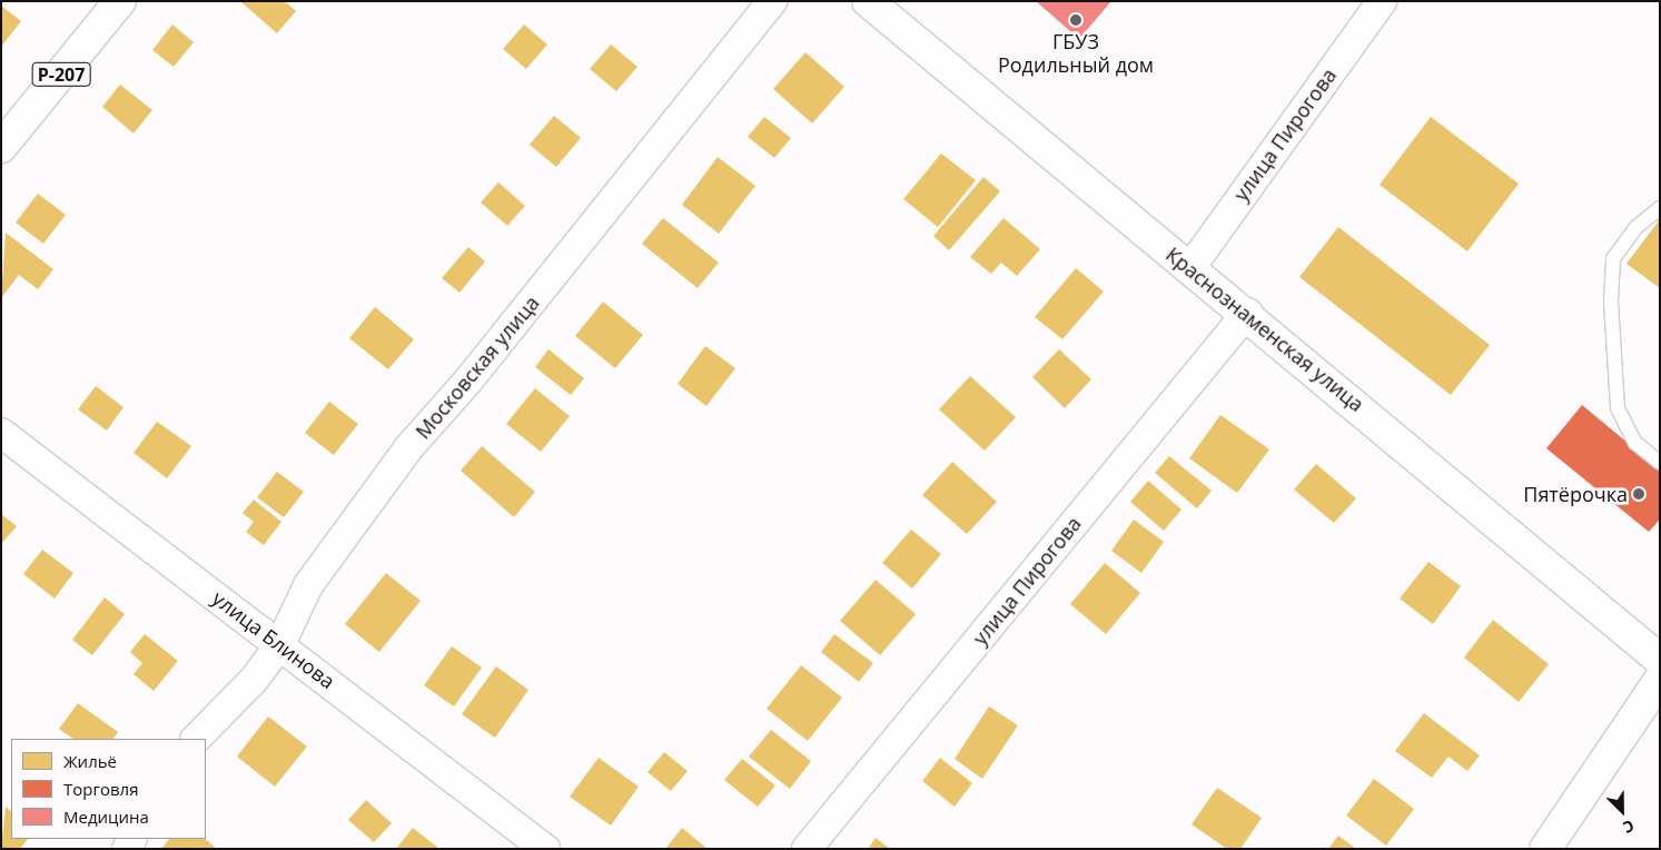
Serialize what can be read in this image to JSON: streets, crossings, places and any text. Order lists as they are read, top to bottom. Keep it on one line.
{"streets":{"street":["Р-207","улица Пирогова","Краснознаменская улица","Московская улица","улица Блинова"]},"crossings":[["улица Пирогова","Краснознаменская улица"],["Московская улица","улица Блинова"]],"places":["ГБУЗ Родильный дом","Пятёрочка"],"legend":["Жильё","Торговля","Медицина"],"north":"bottom right"}
